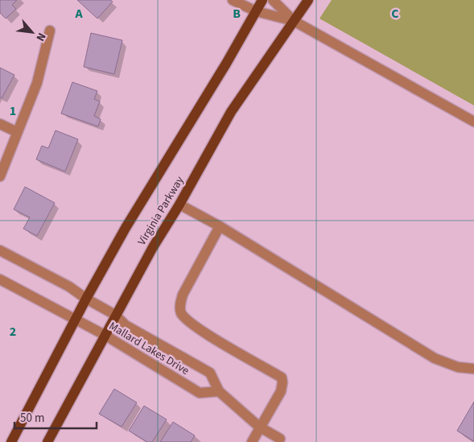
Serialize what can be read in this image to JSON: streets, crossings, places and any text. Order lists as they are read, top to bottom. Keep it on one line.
{"streets":{"main road":["Virginia Parkway"],"street":["Mallard Lakes Drive"]},"crossings":[["Virginia Parkway","Mallard Lakes Drive"]],"scale_bar":"50 m","north":"bottom right","grid":{"columns":["A","B","C"],"rows":["1","2"]}}
